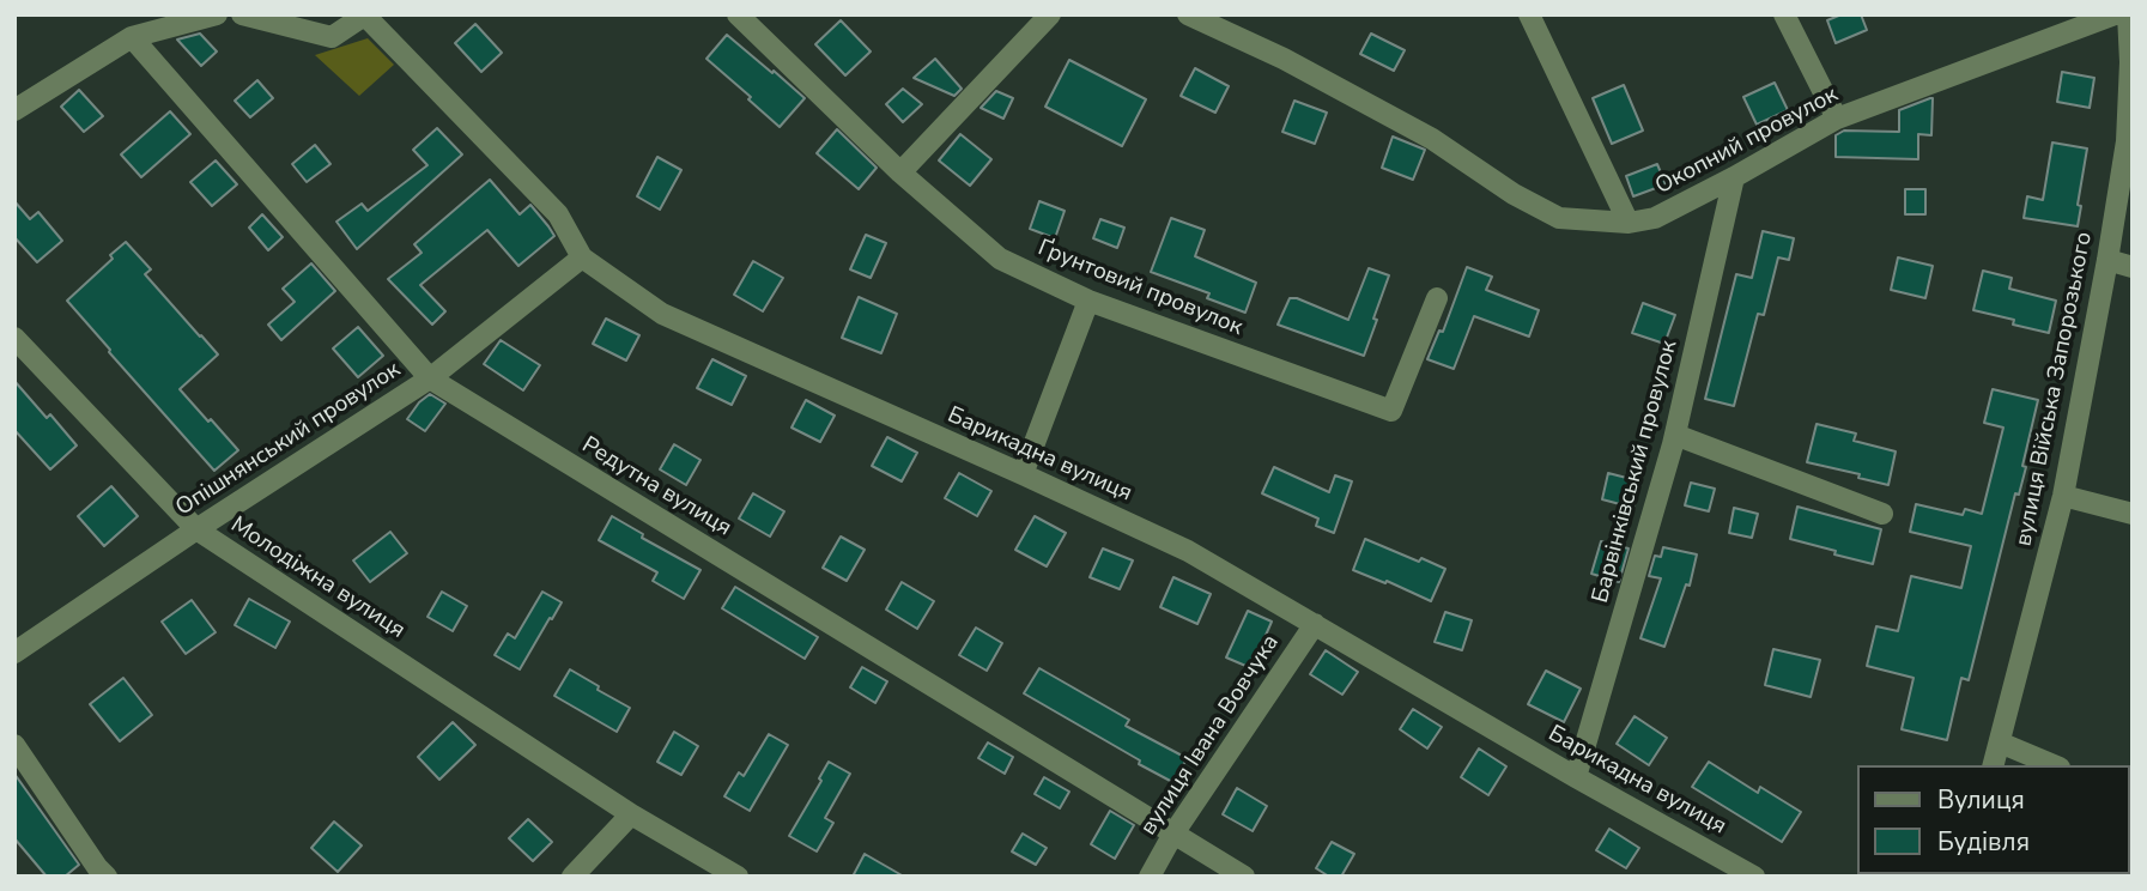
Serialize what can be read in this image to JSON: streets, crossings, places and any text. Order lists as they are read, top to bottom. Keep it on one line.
{"streets":{"street":["Окопний провулок","Ґрунтовий провулок","вулиця Війська Запорозького","Опішнянський провулок","Барикадна вулиця","Барвінківський провулок","Редутна вулиця","Молодіжна вулиця","вулиця Івана Вовчука"]},"crossings":[["Окопний провулок","Барвінківський провулок"],["Опішнянський провулок","Барикадна вулиця"],["Опішнянський провулок","Редутна вулиця"],["Опішнянський провулок","Молодіжна вулиця"],["Барикадна вулиця","Барвінківський провулок"],["Барикадна вулиця","вулиця Івана Вовчука"],["Редутна вулиця","вулиця Івана Вовчука"]],"legend":["Вулиця","Будівля"]}
